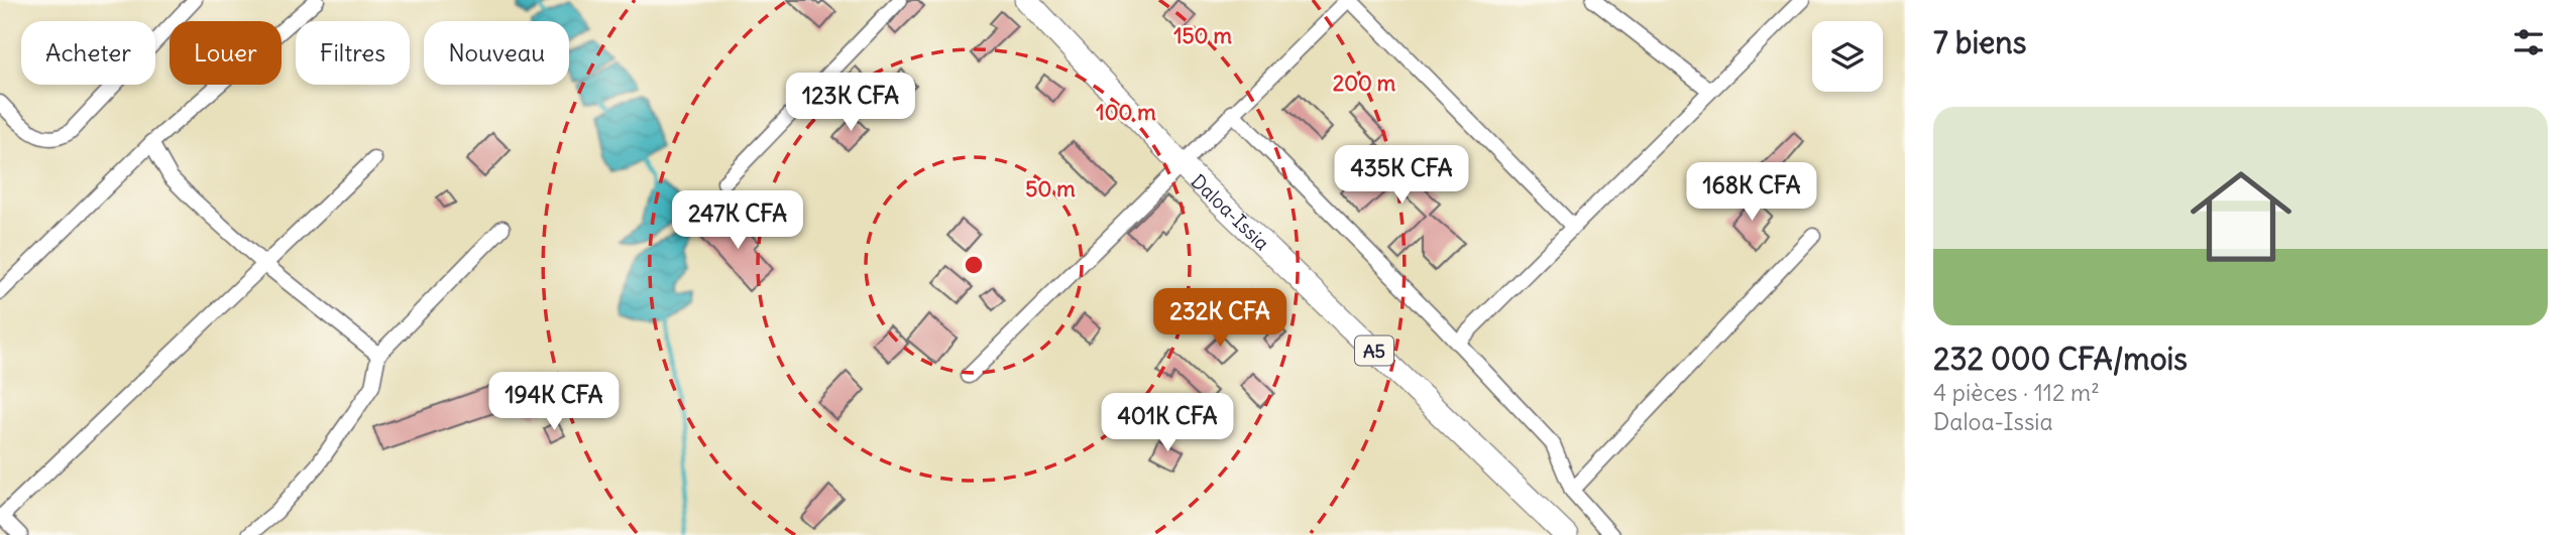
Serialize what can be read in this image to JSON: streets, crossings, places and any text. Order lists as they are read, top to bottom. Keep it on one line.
{"streets":{"main road":["Daloa-Issia","A5"]},"page":{"heading":"7 biens","chip":["Acheter","Louer","Filtres","Nouveau"],"price":["123K CFA","435K CFA","168K CFA","247K CFA","232K CFA","194K CFA","401K CFA"],"list":[{"name":"232 000 CFA/mois","note":"4 pièces · 112 m² · Daloa-Issia"}]},"rings":["150 m","200 m","100 m","50 m"]}
